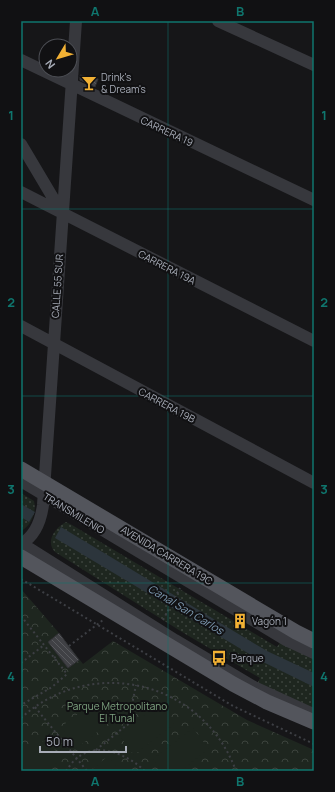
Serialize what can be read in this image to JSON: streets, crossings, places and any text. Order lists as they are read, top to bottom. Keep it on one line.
{"streets":{"main road":["AVENIDA CARRERA 19C"],"street":["CARRERA 19","CARRERA 19A","CALLE 55 SUR","CARRERA 19B","TRANSMILENIO"]},"crossings":[["CARRERA 19","CALLE 55 SUR"],["CARRERA 19A","CALLE 55 SUR"],["CALLE 55 SUR","CARRERA 19B"],["CALLE 55 SUR","TRANSMILENIO"],["CALLE 55 SUR","AVENIDA CARRERA 19C"],["TRANSMILENIO","AVENIDA CARRERA 19C"]],"water":["Canal San Carlos"],"parks":["Parque Metropolitano El Tunal"],"places":{"bar":["Drink's & Dream's"],"building":["Vagón 1"],"bus stop":["Parque"]},"scale_bar":"50 m","north":"bottom left","grid":{"columns":["A","B"],"rows":["1","2","3","4"]}}
